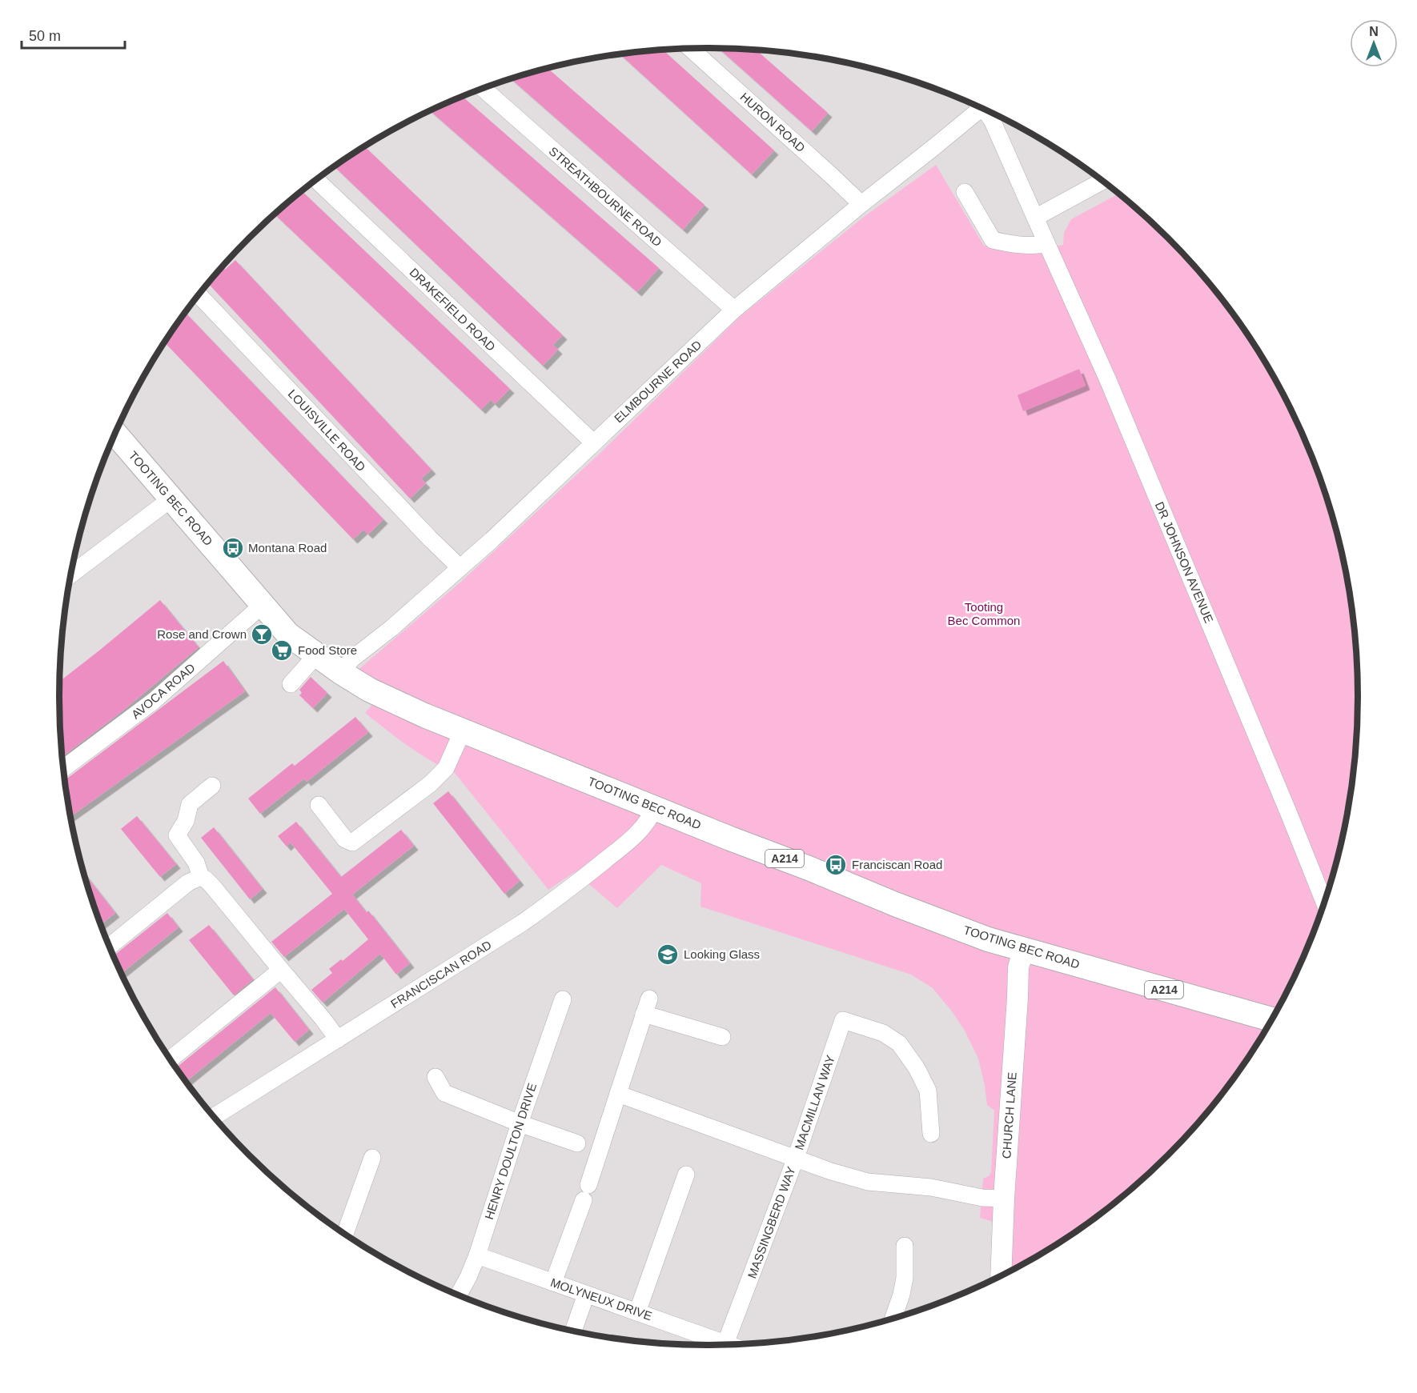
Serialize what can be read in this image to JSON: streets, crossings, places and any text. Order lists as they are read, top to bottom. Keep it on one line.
{"streets":{"highway":["TOOTING BEC ROAD","A214"],"main road":["CHURCH LANE"],"street":["HURON ROAD","STREATHBOURNE ROAD","DRAKEFIELD ROAD","ELMBOURNE ROAD","LOUISVILLE ROAD","DR JOHNSON AVENUE","AVOCA ROAD","FRANCISCAN ROAD","MACMILLAN WAY","HENRY DOULTON DRIVE","MASSINGBERD WAY","MOLYNEUX DRIVE"]},"crossings":[["HURON ROAD","ELMBOURNE ROAD"],["STREATHBOURNE ROAD","ELMBOURNE ROAD"],["DRAKEFIELD ROAD","ELMBOURNE ROAD"],["ELMBOURNE ROAD","LOUISVILLE ROAD"],["ELMBOURNE ROAD","TOOTING BEC ROAD"],["TOOTING BEC ROAD","AVOCA ROAD"],["TOOTING BEC ROAD","FRANCISCAN ROAD"],["TOOTING BEC ROAD","CHURCH LANE"],["MACMILLAN WAY","MASSINGBERD WAY"],["CHURCH LANE","MASSINGBERD WAY"],["HENRY DOULTON DRIVE","MOLYNEUX DRIVE"]],"parks":["Tooting Bec Common"],"places":{"bus stop":["Montana Road","Franciscan Road"],"bar":["Rose and Crown"],"supermarket":["Food Store"],"school or university":["Looking Glass"]},"scale_bar":"50 m","north":"top"}
